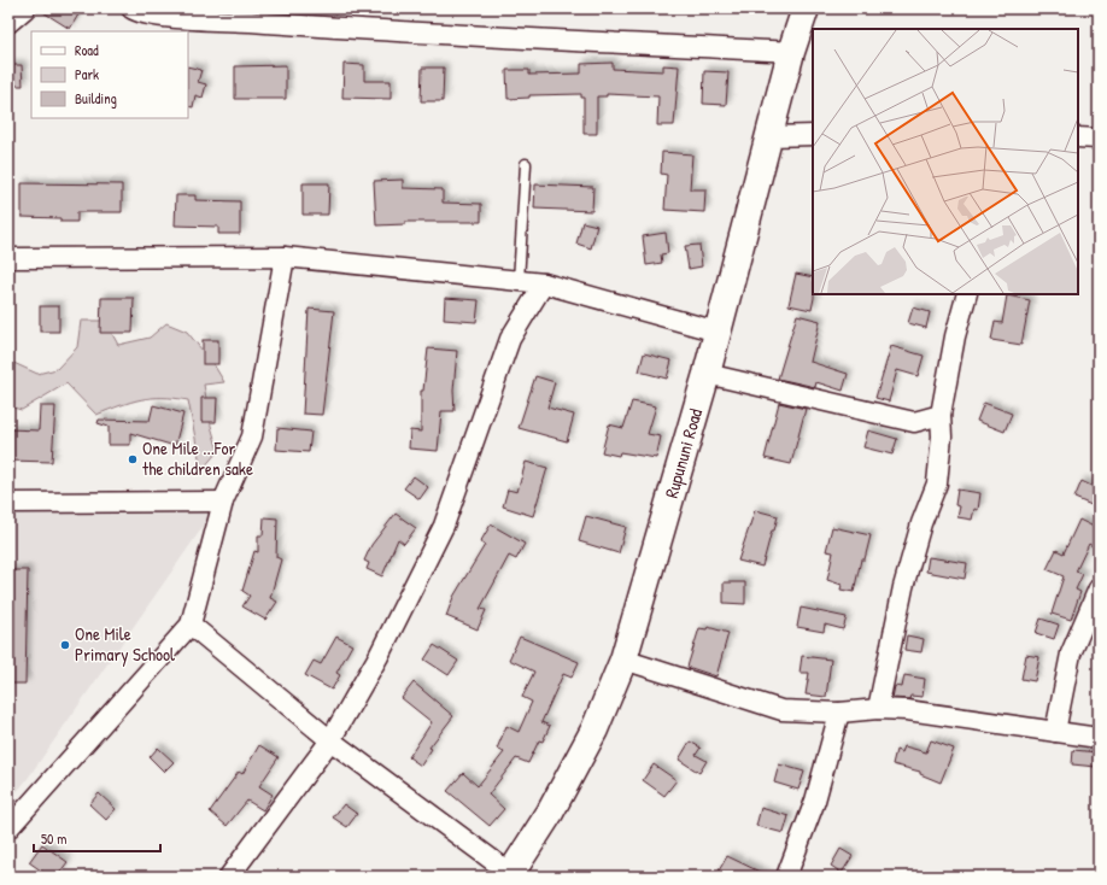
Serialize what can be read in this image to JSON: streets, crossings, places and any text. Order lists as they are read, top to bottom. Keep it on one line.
{"streets":{"main road":["Rupununi Road"]},"places":["One Mile ...For the children sake","One Mile Primary School"],"legend":["Road","Park","Building"],"scale_bar":"50 m"}
